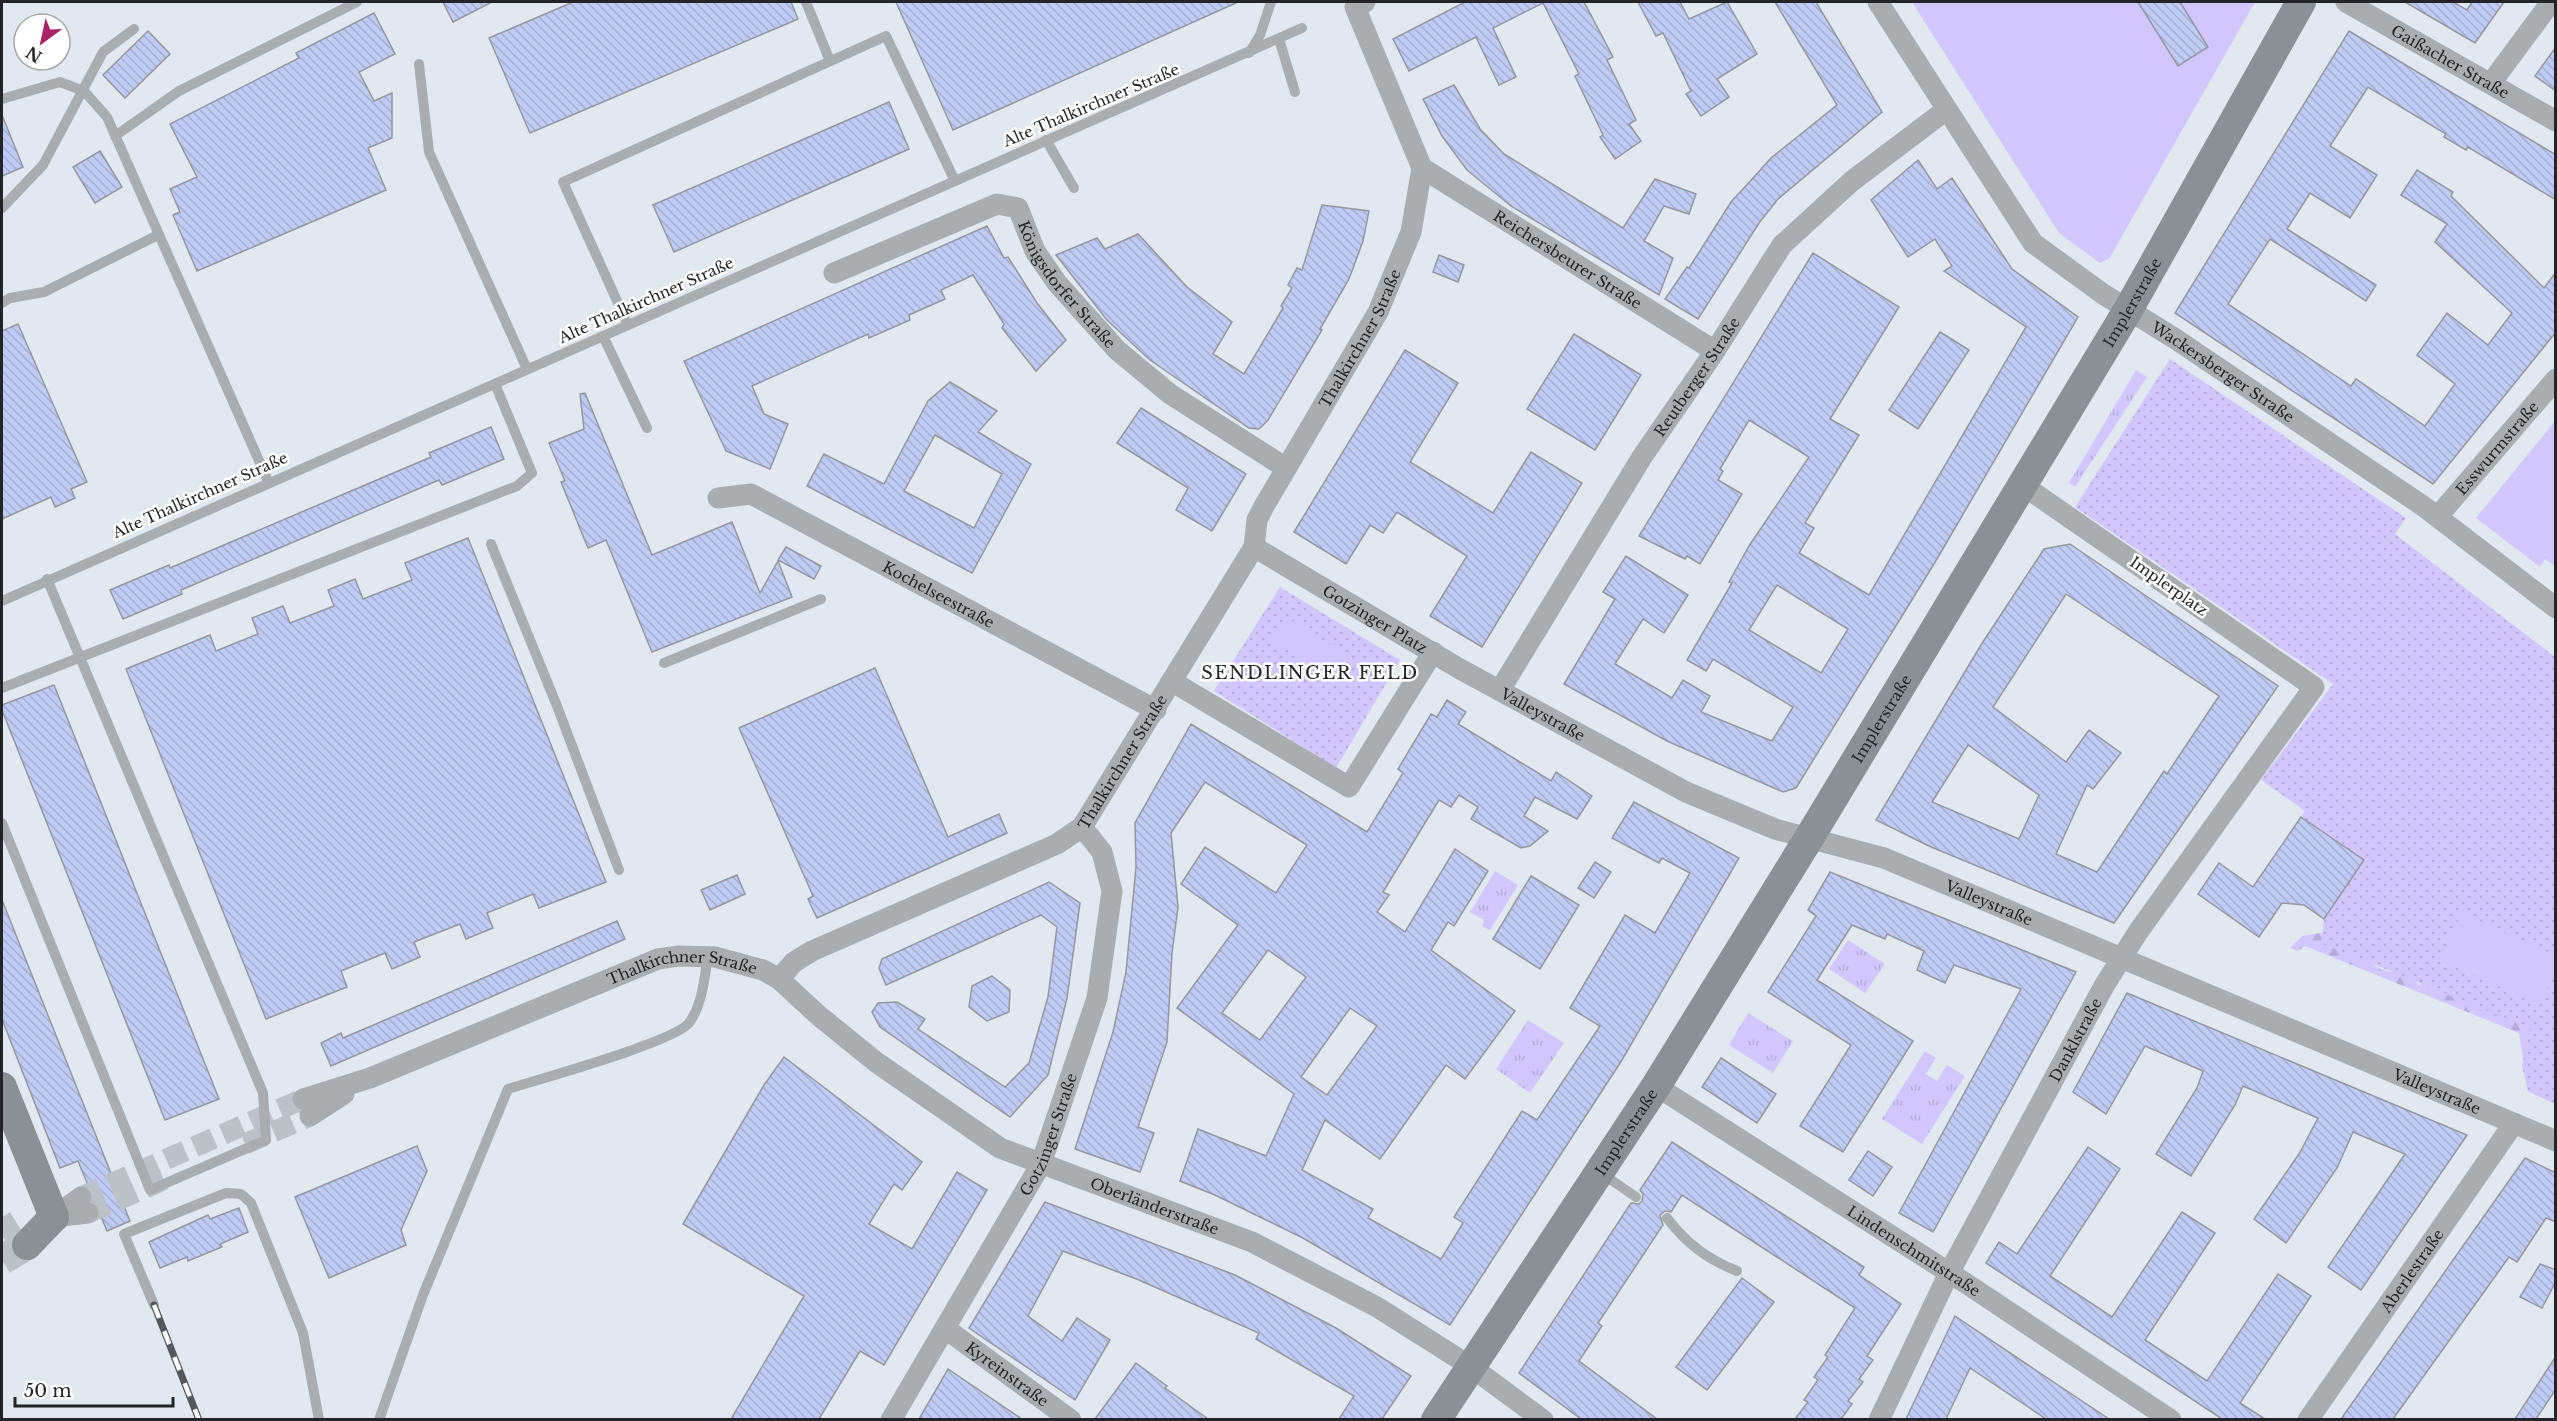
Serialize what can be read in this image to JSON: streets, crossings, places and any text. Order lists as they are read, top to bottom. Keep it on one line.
{"streets":{"main road":["Implerstraße"],"street":["Gaißacher Straße","Reichersbeurer Straße","Königsdorfer Straße","Thalkirchner Straße","Wackersberger Straße","Reutberger Straße","Esswurmstraße","Implerplatz","Kochelseestraße","Gotzinger Platz","Valleystraße","Danklstraße","Gotzinger Straße","Oberländerstraße","Lindenschmitstraße","Aberlestraße","Kyreinstraße"],"lane":["Alte Thalkirchner Straße"]},"crossings":[["Reichersbeurer Straße","Thalkirchner Straße"],["Reichersbeurer Straße","Reutberger Straße"],["Königsdorfer Straße","Thalkirchner Straße"],["Implerstraße","Wackersberger Straße"],["Implerstraße","Implerplatz"],["Implerstraße","Valleystraße"],["Implerstraße","Oberländerstraße"],["Implerstraße","Lindenschmitstraße"],["Thalkirchner Straße","Kochelseestraße"],["Thalkirchner Straße","Gotzinger Platz"],["Thalkirchner Straße","Gotzinger Straße"],["Thalkirchner Straße","Oberländerstraße"],["Wackersberger Straße","Reutberger Straße"],["Wackersberger Straße","Esswurmstraße"],["Reutberger Straße","Valleystraße"],["Implerplatz","Danklstraße"],["Gotzinger Platz","Valleystraße"],["Valleystraße","Danklstraße"],["Valleystraße","Aberlestraße"],["Danklstraße","Lindenschmitstraße"],["Gotzinger Straße","Oberländerstraße"],["Gotzinger Straße","Kyreinstraße"]],"districts":["SENDLINGER FELD"],"scale_bar":"50 m","north":"bottom left"}
